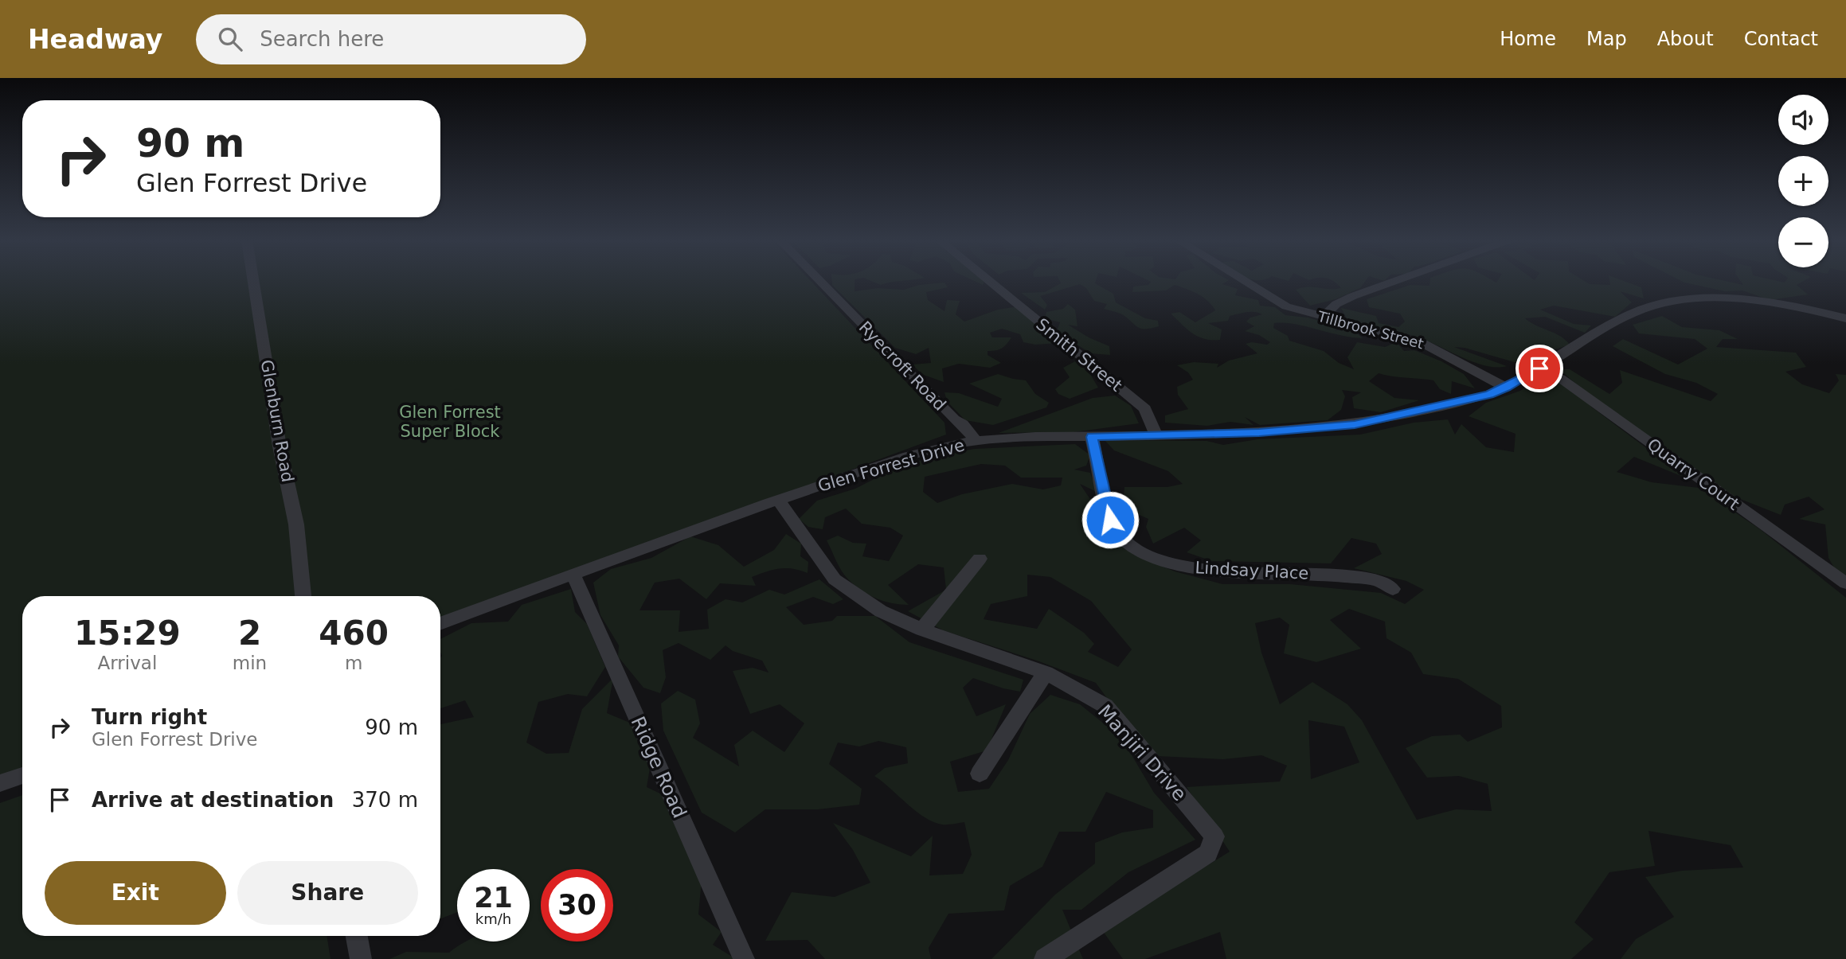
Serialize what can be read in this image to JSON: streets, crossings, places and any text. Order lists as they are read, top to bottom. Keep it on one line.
{"streets":{"street":["Tillbrook Street","Smith Street","Ryecroft Road","Glenburn Road","Glen Forrest Drive","Quarry Court","Lindsay Place","Manjiri Drive","Ridge Road"]},"crossings":[["Tillbrook Street","Glen Forrest Drive"],["Smith Street","Glen Forrest Drive"],["Ryecroft Road","Glen Forrest Drive"],["Glen Forrest Drive","Quarry Court"],["Glen Forrest Drive","Lindsay Place"],["Glen Forrest Drive","Manjiri Drive"],["Glen Forrest Drive","Ridge Road"]],"parks":["Glen Forrest Super Block"],"page":{"header":"Headway","search":"Search here","nav":["Home","Map","About","Contact"],"map_buttons":["+","−"],"turn":["90 m","Glen Forrest Drive"],"eta":["15:29","Arrival","2","min","460","m"],"list":[{"name":"Turn right","note":"Glen Forrest Drive","value":"90 m"},{"name":"Arrive at destination","value":"370 m"}],"buttons":["Exit","Share"],"speed":"21 km/h","limit":"30"}}
